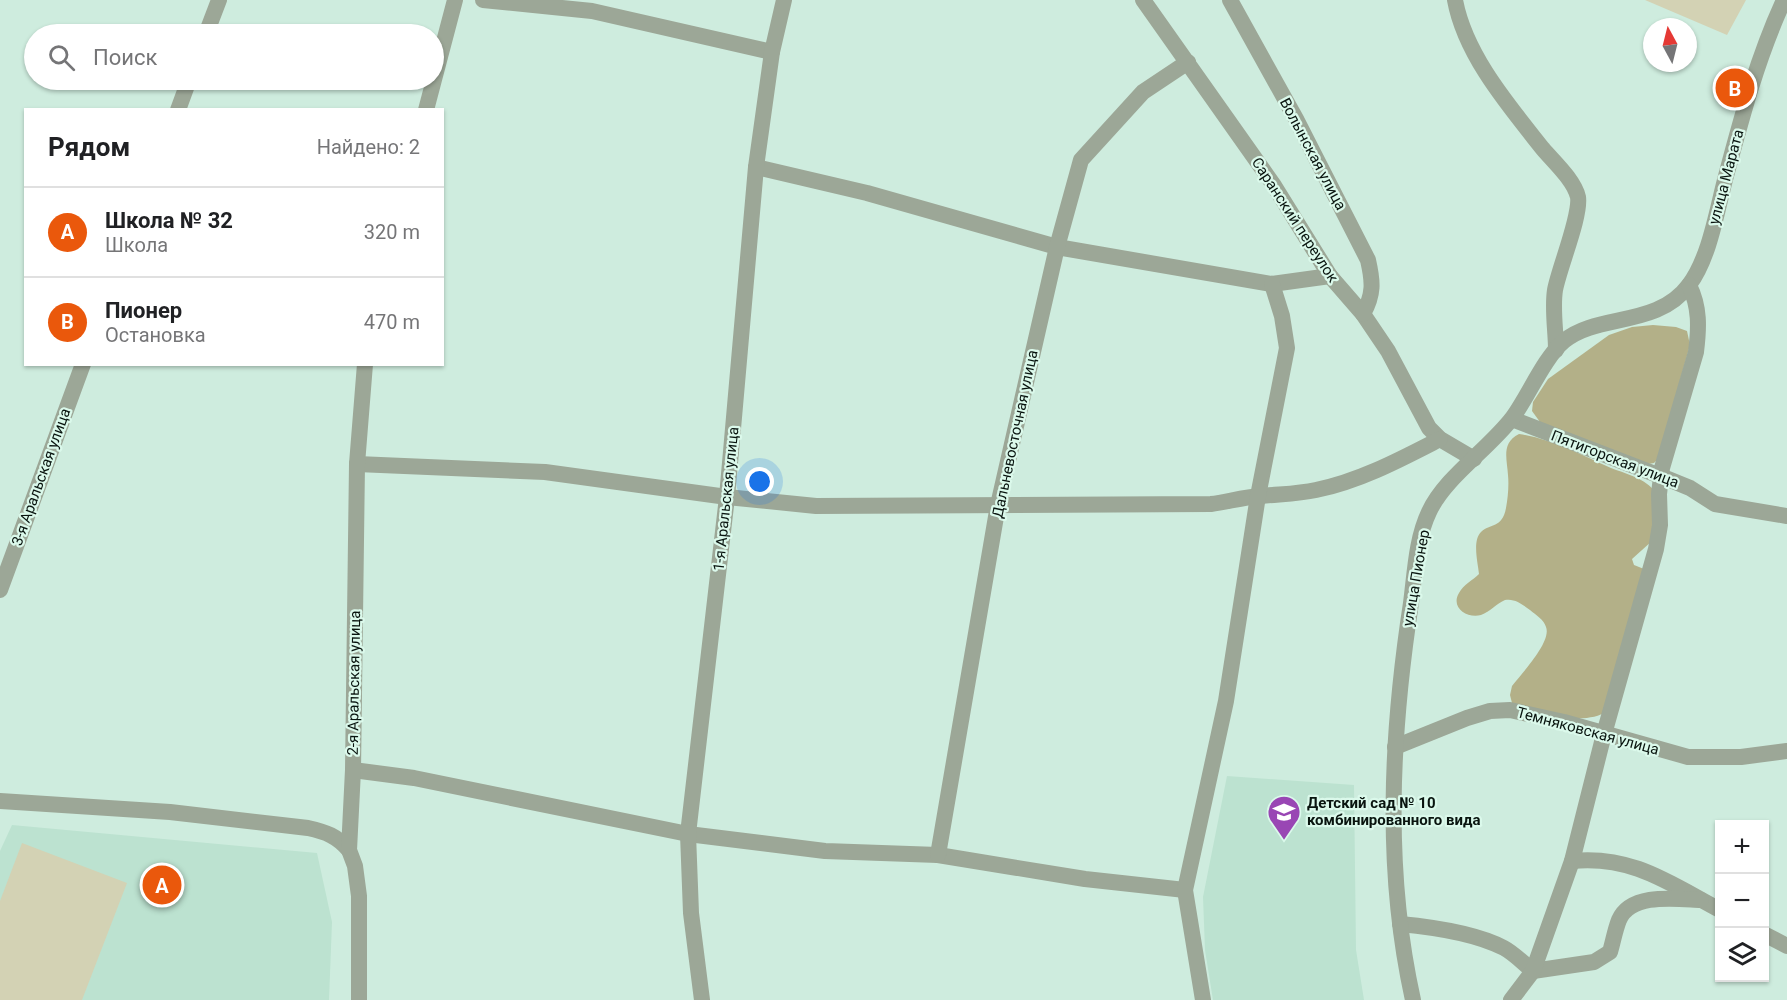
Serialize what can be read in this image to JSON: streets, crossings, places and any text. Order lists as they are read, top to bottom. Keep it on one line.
{"streets":{"street":["Волынская улица","улица Марата","Саранский переулок","Дальневосточная улица","Пятигорская улица","3-я Аральская улица","1-я Аральская улица","улица Пионер","2-я Аральская улица","Темняковская улица"]},"crossings":[["Волынская улица","Саранский переулок"],["улица Марата","улица Пионер"],["Саранский переулок","Дальневосточная улица"],["Саранский переулок","улица Пионер"],["Пятигорская улица","улица Пионер"],["улица Пионер","Темняковская улица"]],"places":{"school or university":["Детский сад № 10 комбинированного вида"]},"north":"top","page":{"search":"Поиск","pins":["B","A"],"heading":["Рядом","Найдено: 2"],"list":[{"mark":"A","name":"Школа № 32","note":"Школа","value":"320 m"},{"mark":"B","name":"Пионер","note":"Остановка","value":"470 m"}],"map_buttons":["+","−"]}}
